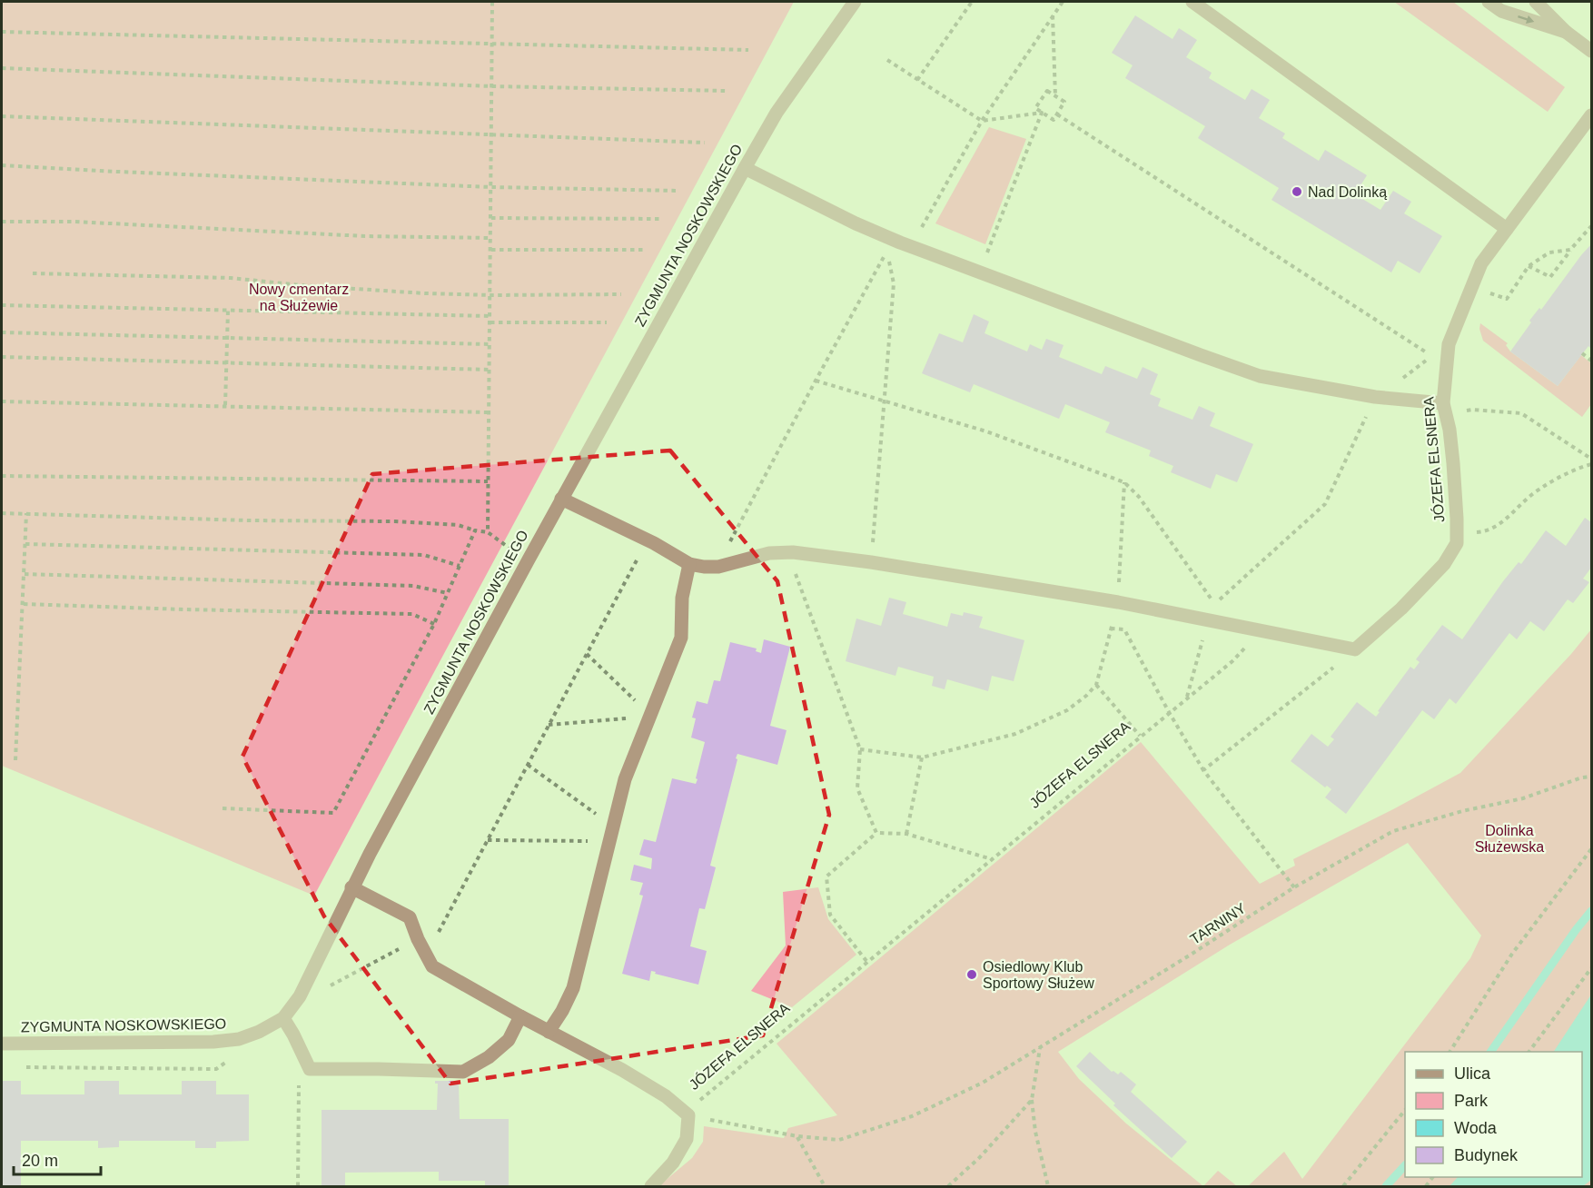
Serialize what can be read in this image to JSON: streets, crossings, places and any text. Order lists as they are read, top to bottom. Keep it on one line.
{"streets":{"street":["ZYGMUNTA NOSKOWSKIEGO","JÓZEFA ELSNERA"],"path":["TARNINY"]},"crossings":[["ZYGMUNTA NOSKOWSKIEGO","JÓZEFA ELSNERA"],["JÓZEFA ELSNERA","TARNINY"]],"parks":["Nowy cmentarz na Służewie","Dolinka Służewska"],"places":["Nad Dolinką","Osiedlowy Klub Sportowy Służew"],"legend":["Ulica","Park","Woda","Budynek"],"scale_bar":"20 m"}
